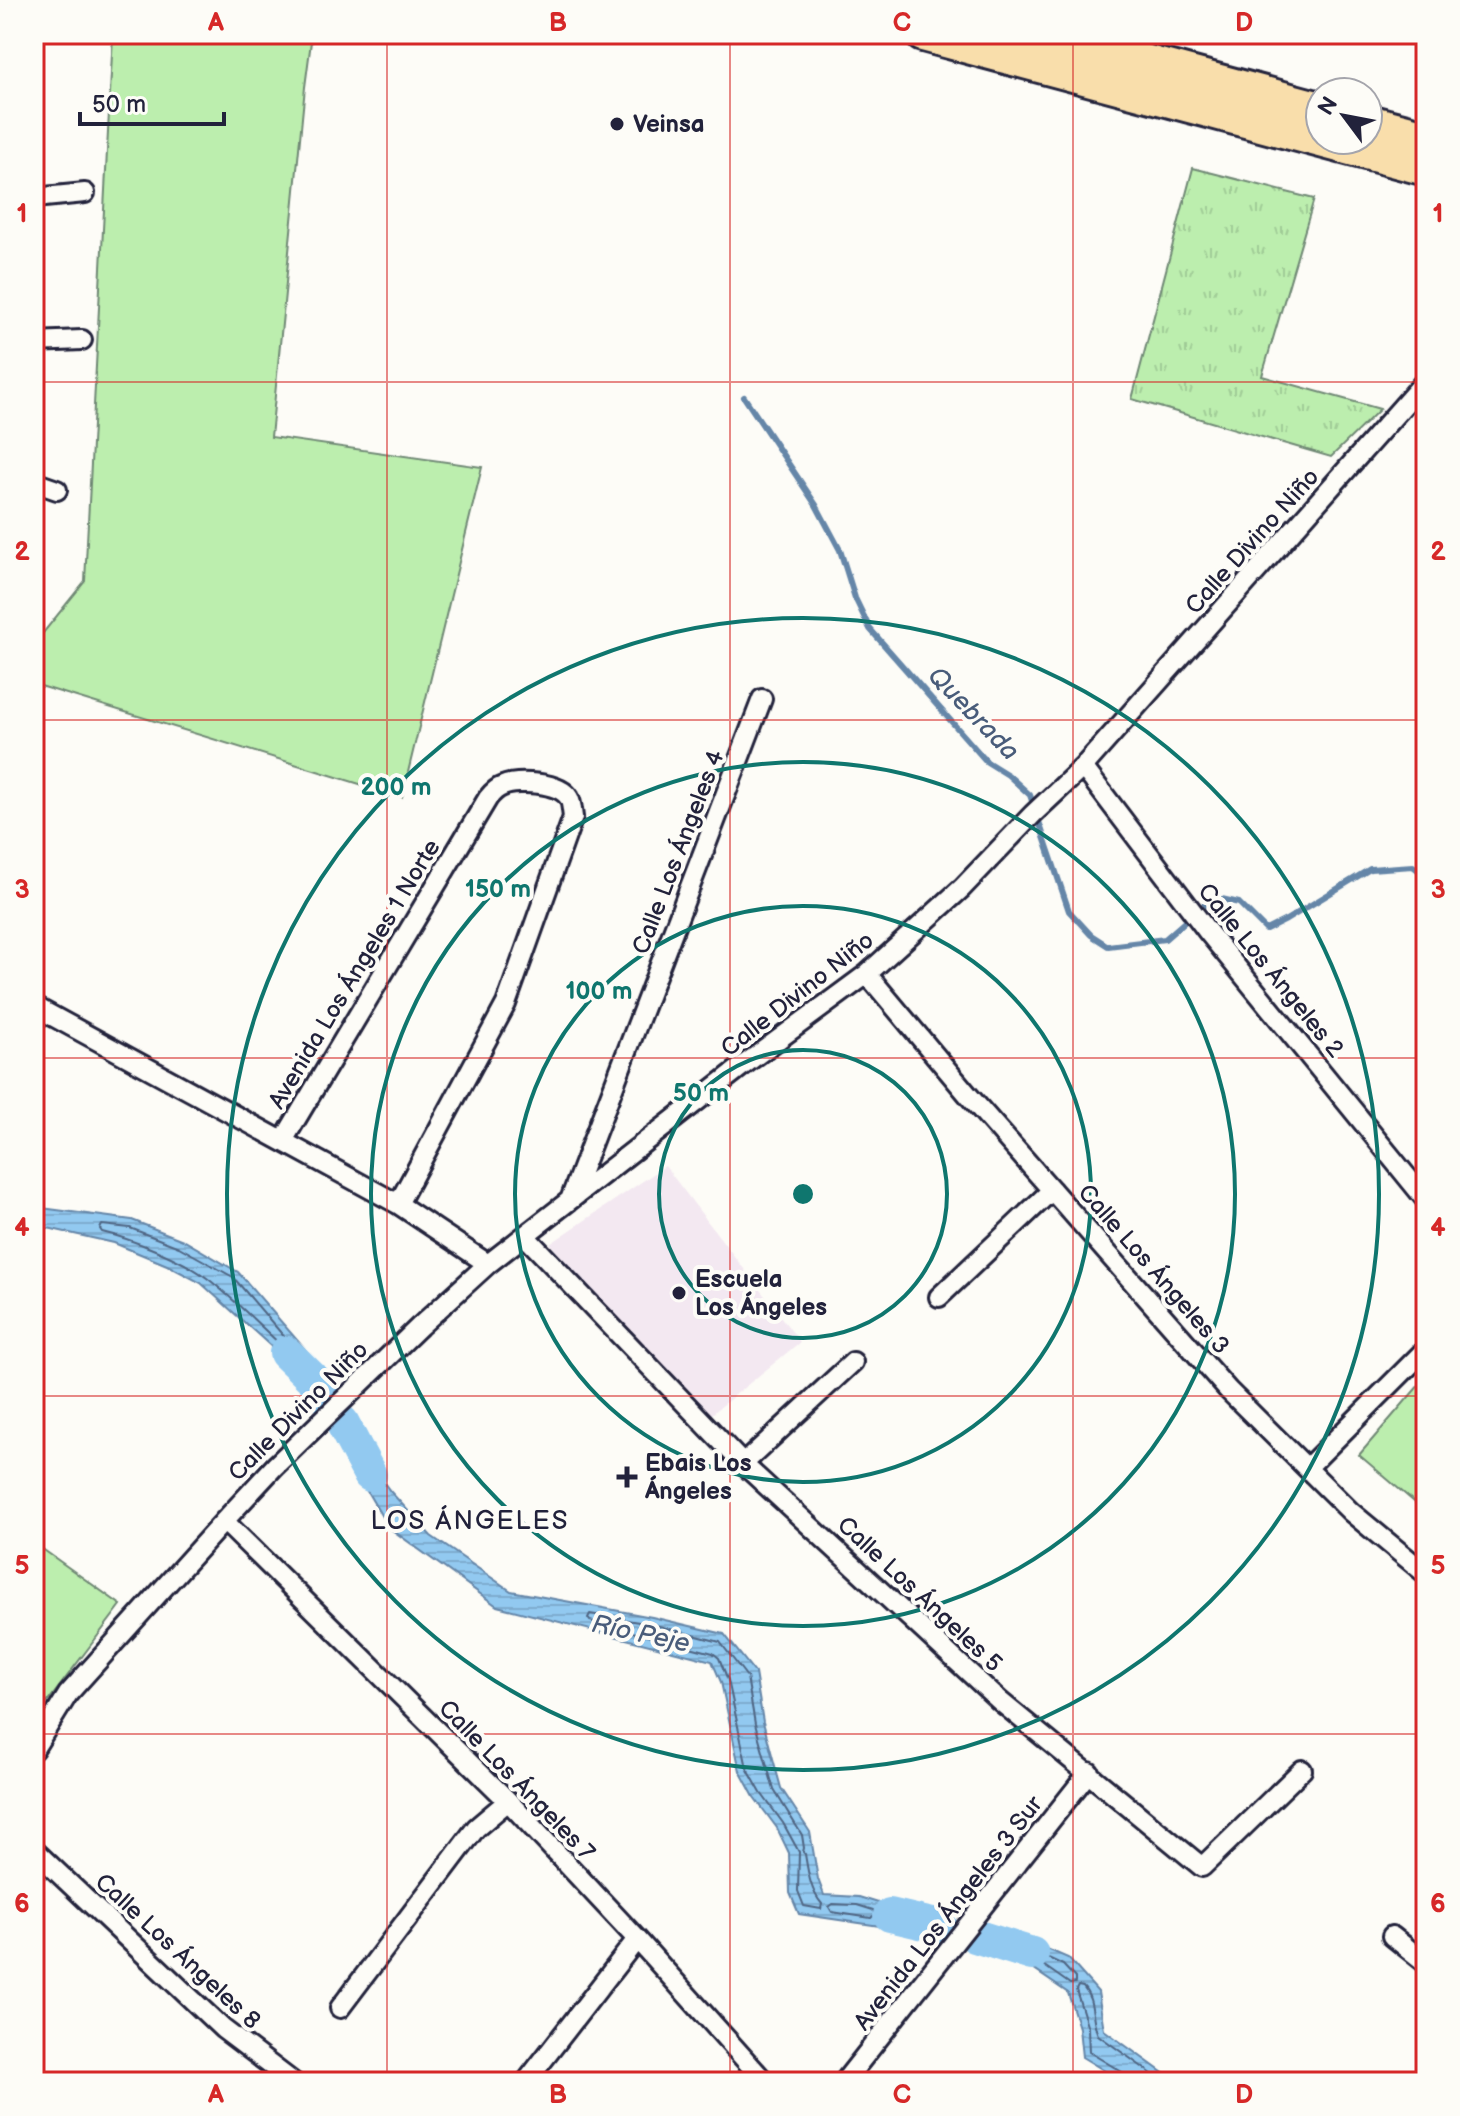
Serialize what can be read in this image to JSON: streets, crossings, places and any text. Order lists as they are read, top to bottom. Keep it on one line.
{"streets":{"street":["Calle Divino Niño","Calle Los Ángeles 4","Calle Los Ángeles 2","Avenida Los Ángeles 1 Norte","Calle Los Ángeles 3","Calle Los Ángeles 5","Calle Los Ángeles 7","Avenida Los Ángeles 3 Sur","Calle Los Ángeles 8"]},"crossings":[["Calle Divino Niño","Calle Los Ángeles 4"],["Calle Divino Niño","Calle Los Ángeles 2"],["Calle Divino Niño","Calle Los Ángeles 3"],["Calle Divino Niño","Calle Los Ángeles 5"],["Calle Divino Niño","Calle Los Ángeles 7"],["Calle Los Ángeles 5","Avenida Los Ángeles 3 Sur"]],"districts":["LOS ÁNGELES"],"water":["Quebrada","Río Peje"],"places":{"other":["Veinsa","Escuela Los Ángeles"],"health":["Ebais Los Ángeles"]},"scale_bar":"50 m","north":"top left","grid":{"columns":["A","B","C","D"],"rows":["1","2","3","4","5","6"]},"rings":["200 m","150 m","100 m","50 m"]}
